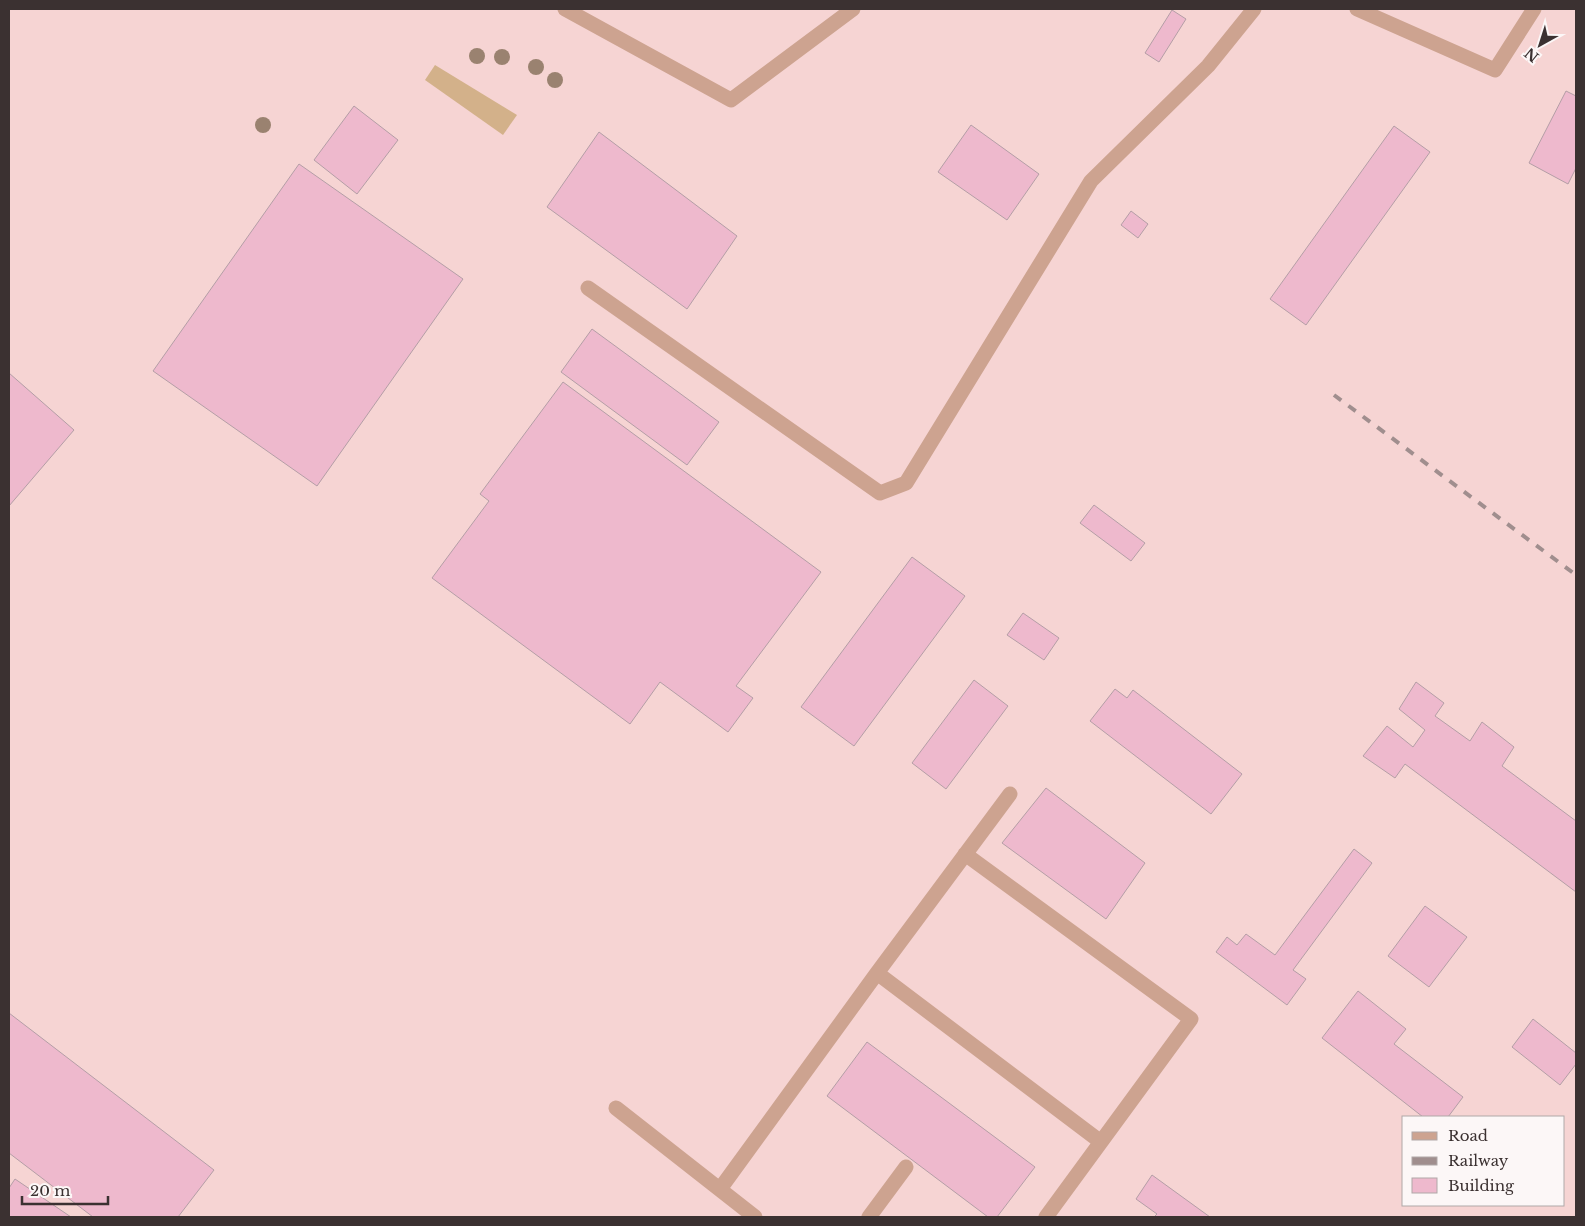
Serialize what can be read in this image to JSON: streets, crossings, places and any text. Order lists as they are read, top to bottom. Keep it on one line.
{"legend":["Road","Railway","Building"],"scale_bar":"20 m","north":"bottom left"}
